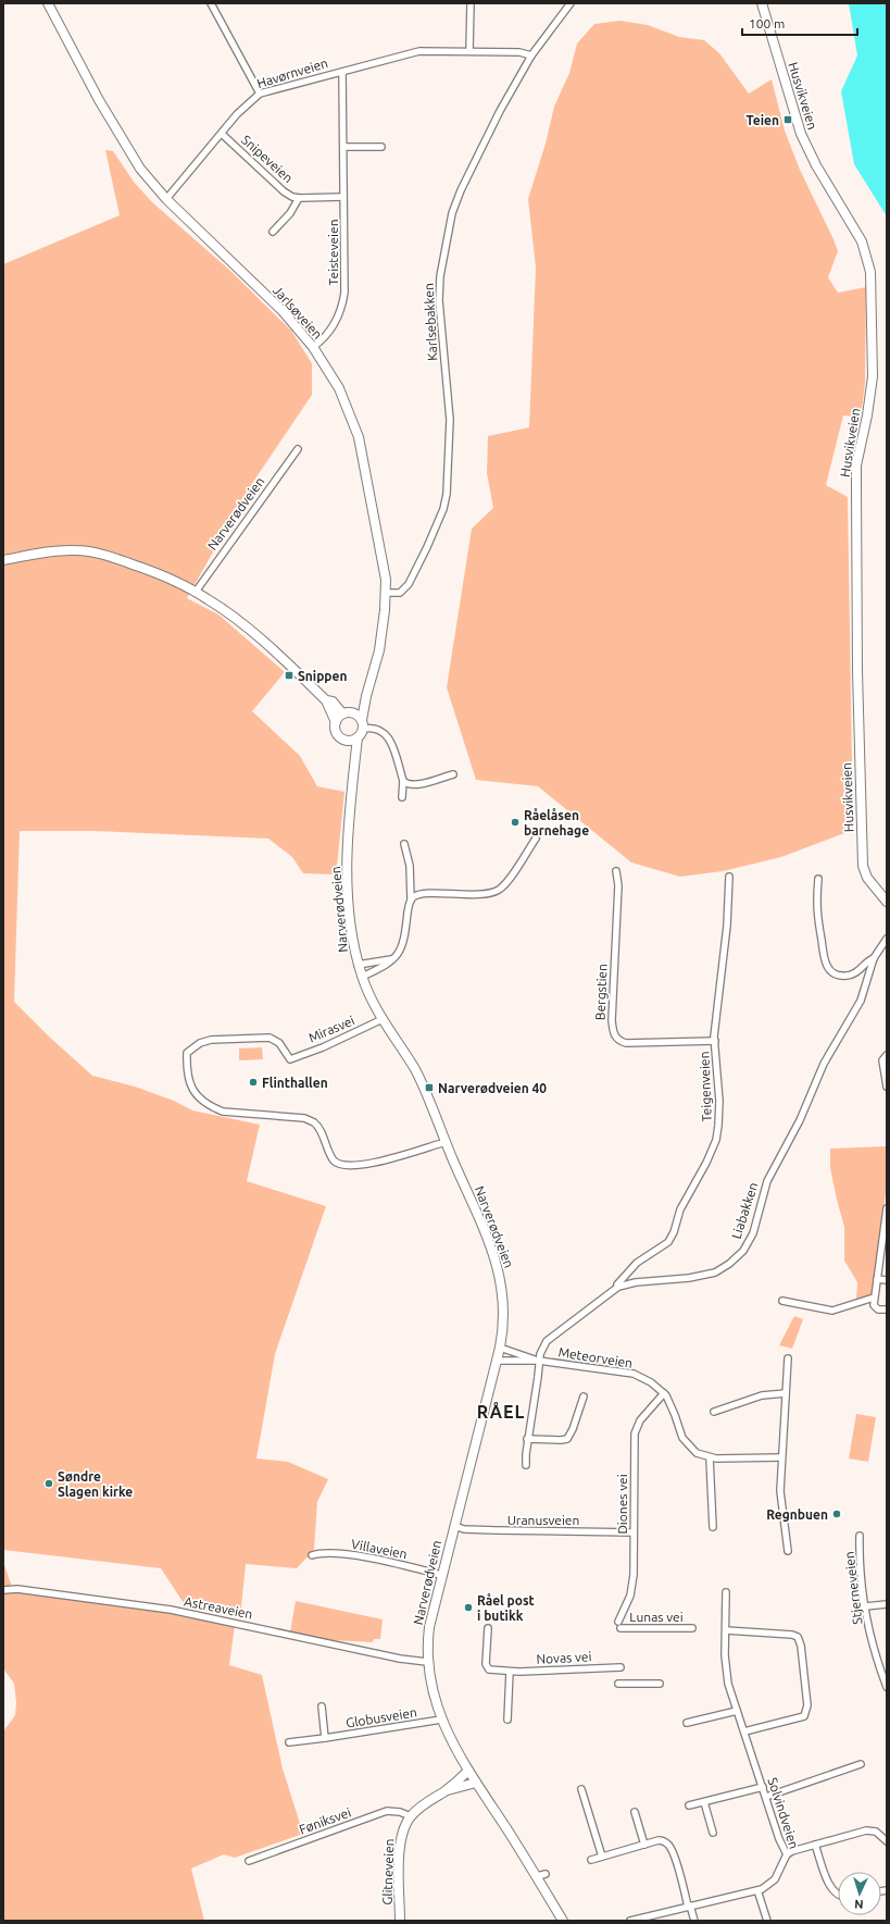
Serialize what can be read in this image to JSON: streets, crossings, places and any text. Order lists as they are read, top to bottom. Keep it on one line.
{"streets":{"main road":["Husvikveien","Jarlsøveien","Narverødveien","Glitneveien"],"street":["Havørnveien","Snipeveien","Teisteveien","Karlsebakken","Bergstien","Mirasvei","Teigenveien","Liabakken","Meteorveien","Diones vei","Uranusveien","Villaveien","Stjerneveien","Astreaveien","Lunas vei","Novas vei","Globusveien","Solvindveien","Føniksvei"]},"crossings":[["Havørnveien","Snipeveien"],["Havørnveien","Teisteveien"],["Havørnveien","Jarlsøveien"],["Havørnveien","Karlsebakken"],["Snipeveien","Teisteveien"],["Teisteveien","Jarlsøveien"],["Jarlsøveien","Karlsebakken"],["Jarlsøveien","Narverødveien"],["Narverødveien","Mirasvei"],["Narverødveien","Uranusveien"],["Narverødveien","Villaveien"],["Narverødveien","Astreaveien"],["Narverødveien","Globusveien"],["Narverødveien","Glitneveien"],["Bergstien","Teigenveien"],["Teigenveien","Liabakken"],["Liabakken","Meteorveien"],["Meteorveien","Diones vei"],["Diones vei","Uranusveien"],["Føniksvei","Glitneveien"]],"districts":["RÅEL"],"places":{"transit":["Teien","Snippen","Narverødveien 40"],"other":["Råelåsen barnehage","Flinthallen","Søndre Slagen kirke","Regnbuen","Råel post i butikk"]},"scale_bar":"100 m","north":"bottom"}
